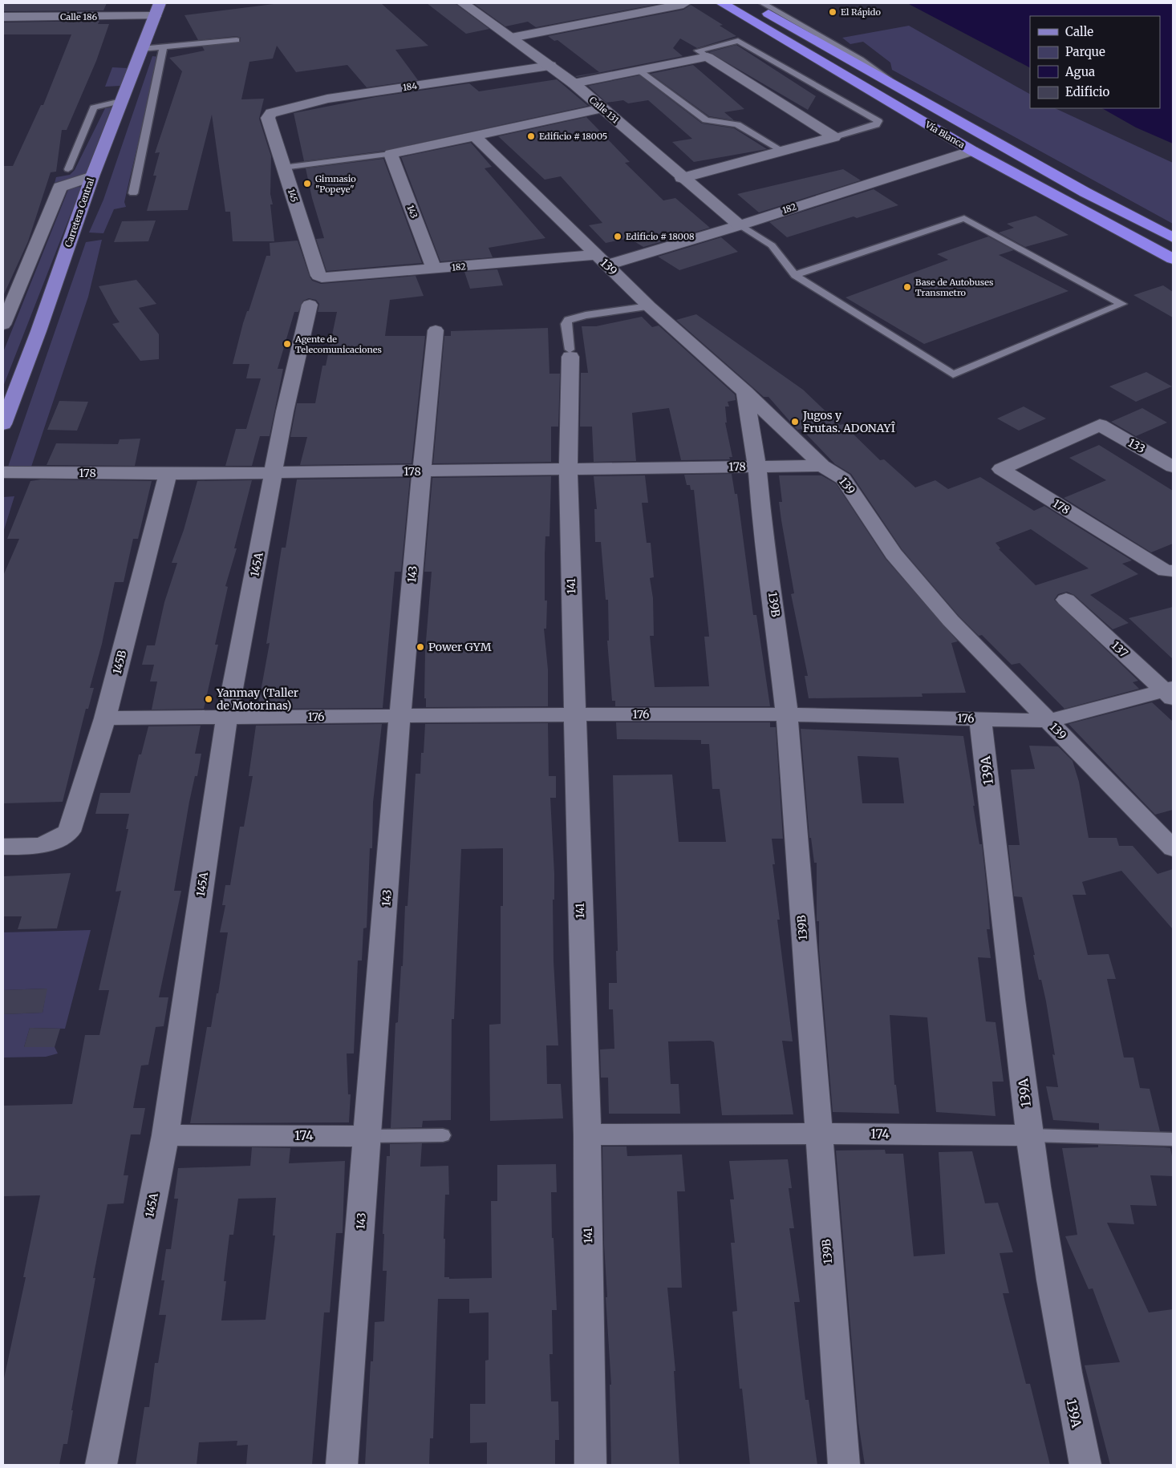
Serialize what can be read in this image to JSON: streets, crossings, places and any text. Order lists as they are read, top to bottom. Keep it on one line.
{"streets":{"highway":["Vía Blanca"],"main road":["Carretera Central"],"street":["Calle 186","184","Calle 131","145","182","143","139","133","178","145A","141","139B","137","145B","176","139A","174"]},"crossings":[["Calle 186","Carretera Central"],["184","Calle 131"],["184","145"],["Calle 131","182"],["Vía Blanca","182"],["145","182"],["182","143"],["182","139"],["143","178"],["143","176"],["143","174"],["139","178"],["139","139B"],["139","176"],["133","178"],["178","145A"],["178","141"],["178","139B"],["178","145B"],["145A","176"],["145A","174"],["141","176"],["141","174"],["139B","176"],["139B","174"],["137","176"],["145B","176"],["176","139A"],["139A","174"]],"places":["El Rápido","Edificio # 18005","Gimnasio \"Popeye\"","Edificio # 18008","Base de Autobuses Transmetro","Agente de Telecomunicaciones","Jugos y Frutas. ADONAYÎ","Power GYM","Yanmay (Taller de Motorinas)"],"legend":["Calle","Parque","Agua","Edificio"]}
